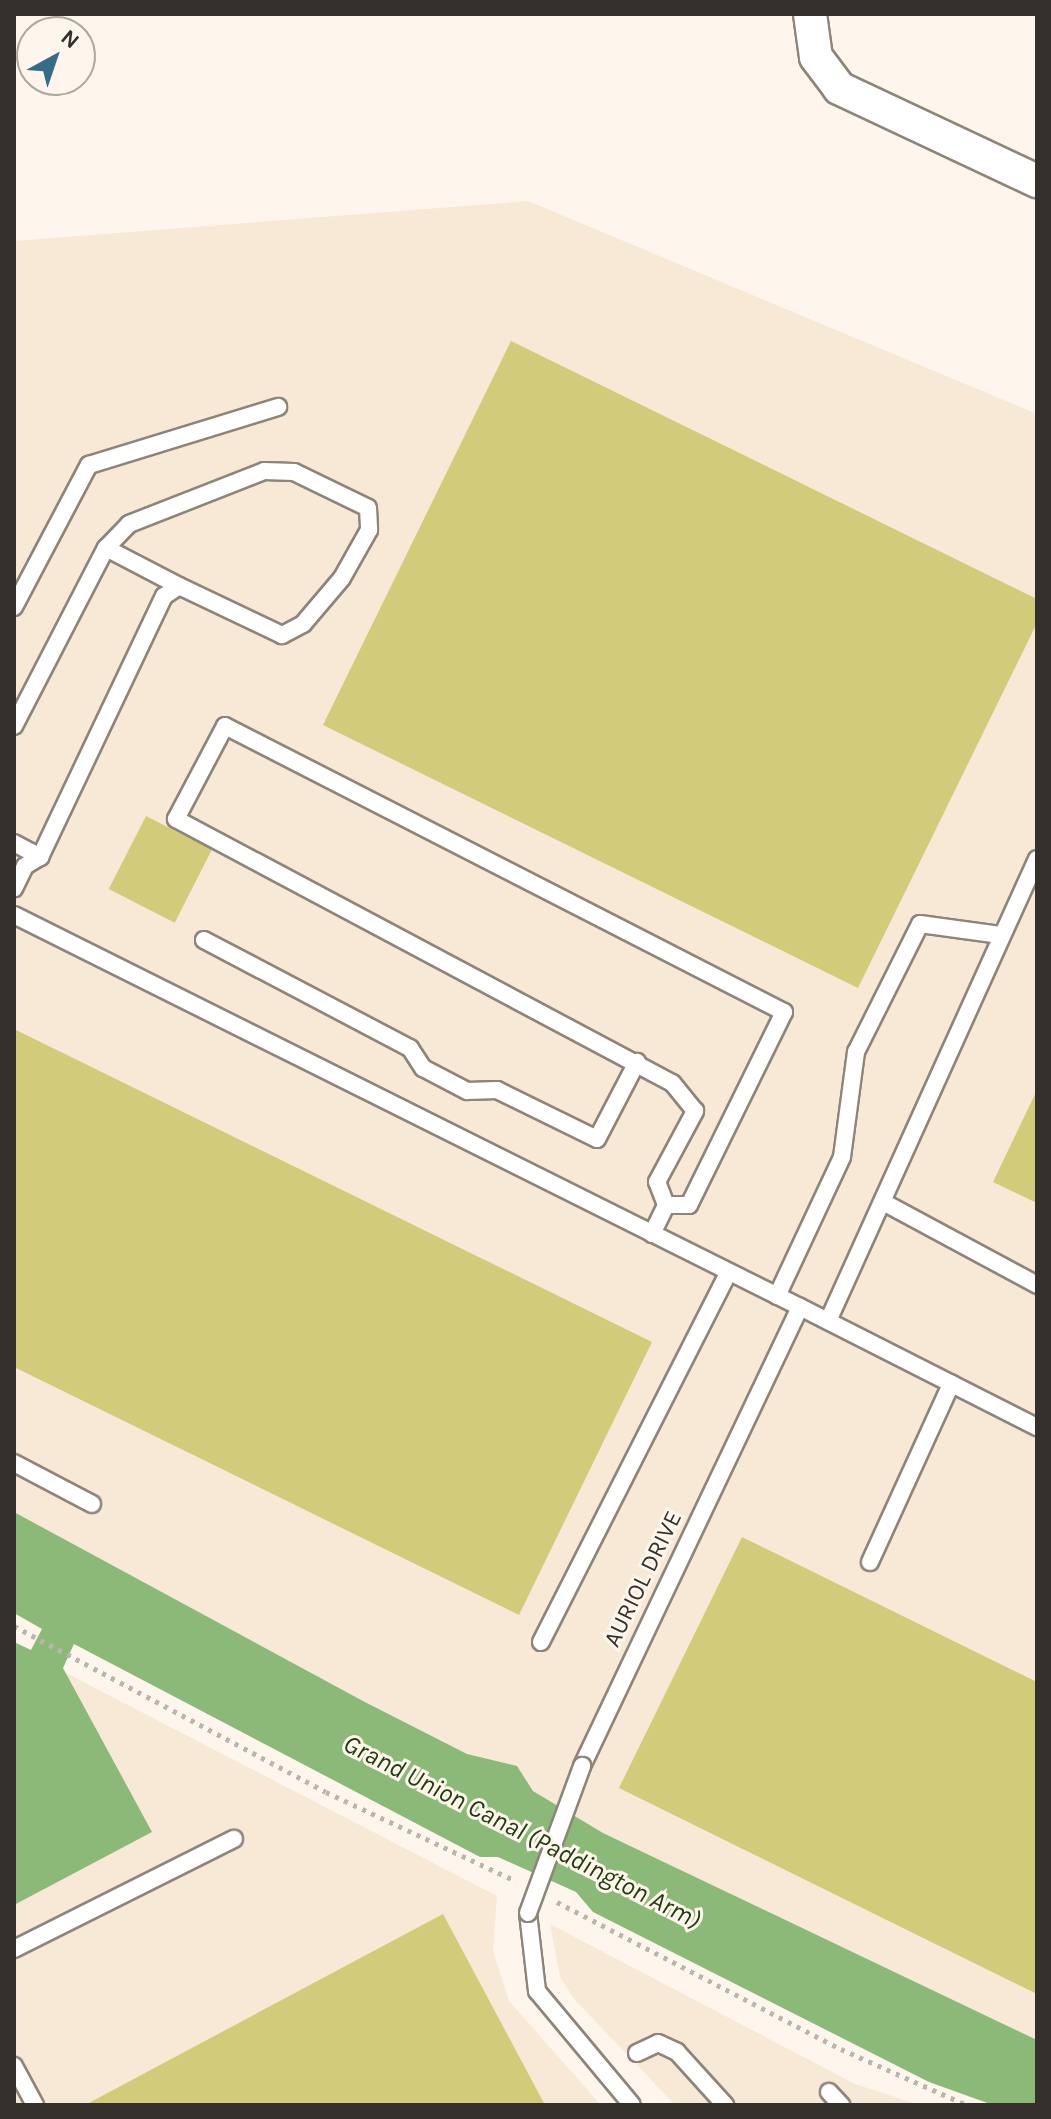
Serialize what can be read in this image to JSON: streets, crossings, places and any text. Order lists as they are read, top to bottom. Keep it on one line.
{"streets":{"lane":["AURIOL DRIVE"]},"water":["Grand Union Canal (Paddington Arm)"],"north":"top right"}
